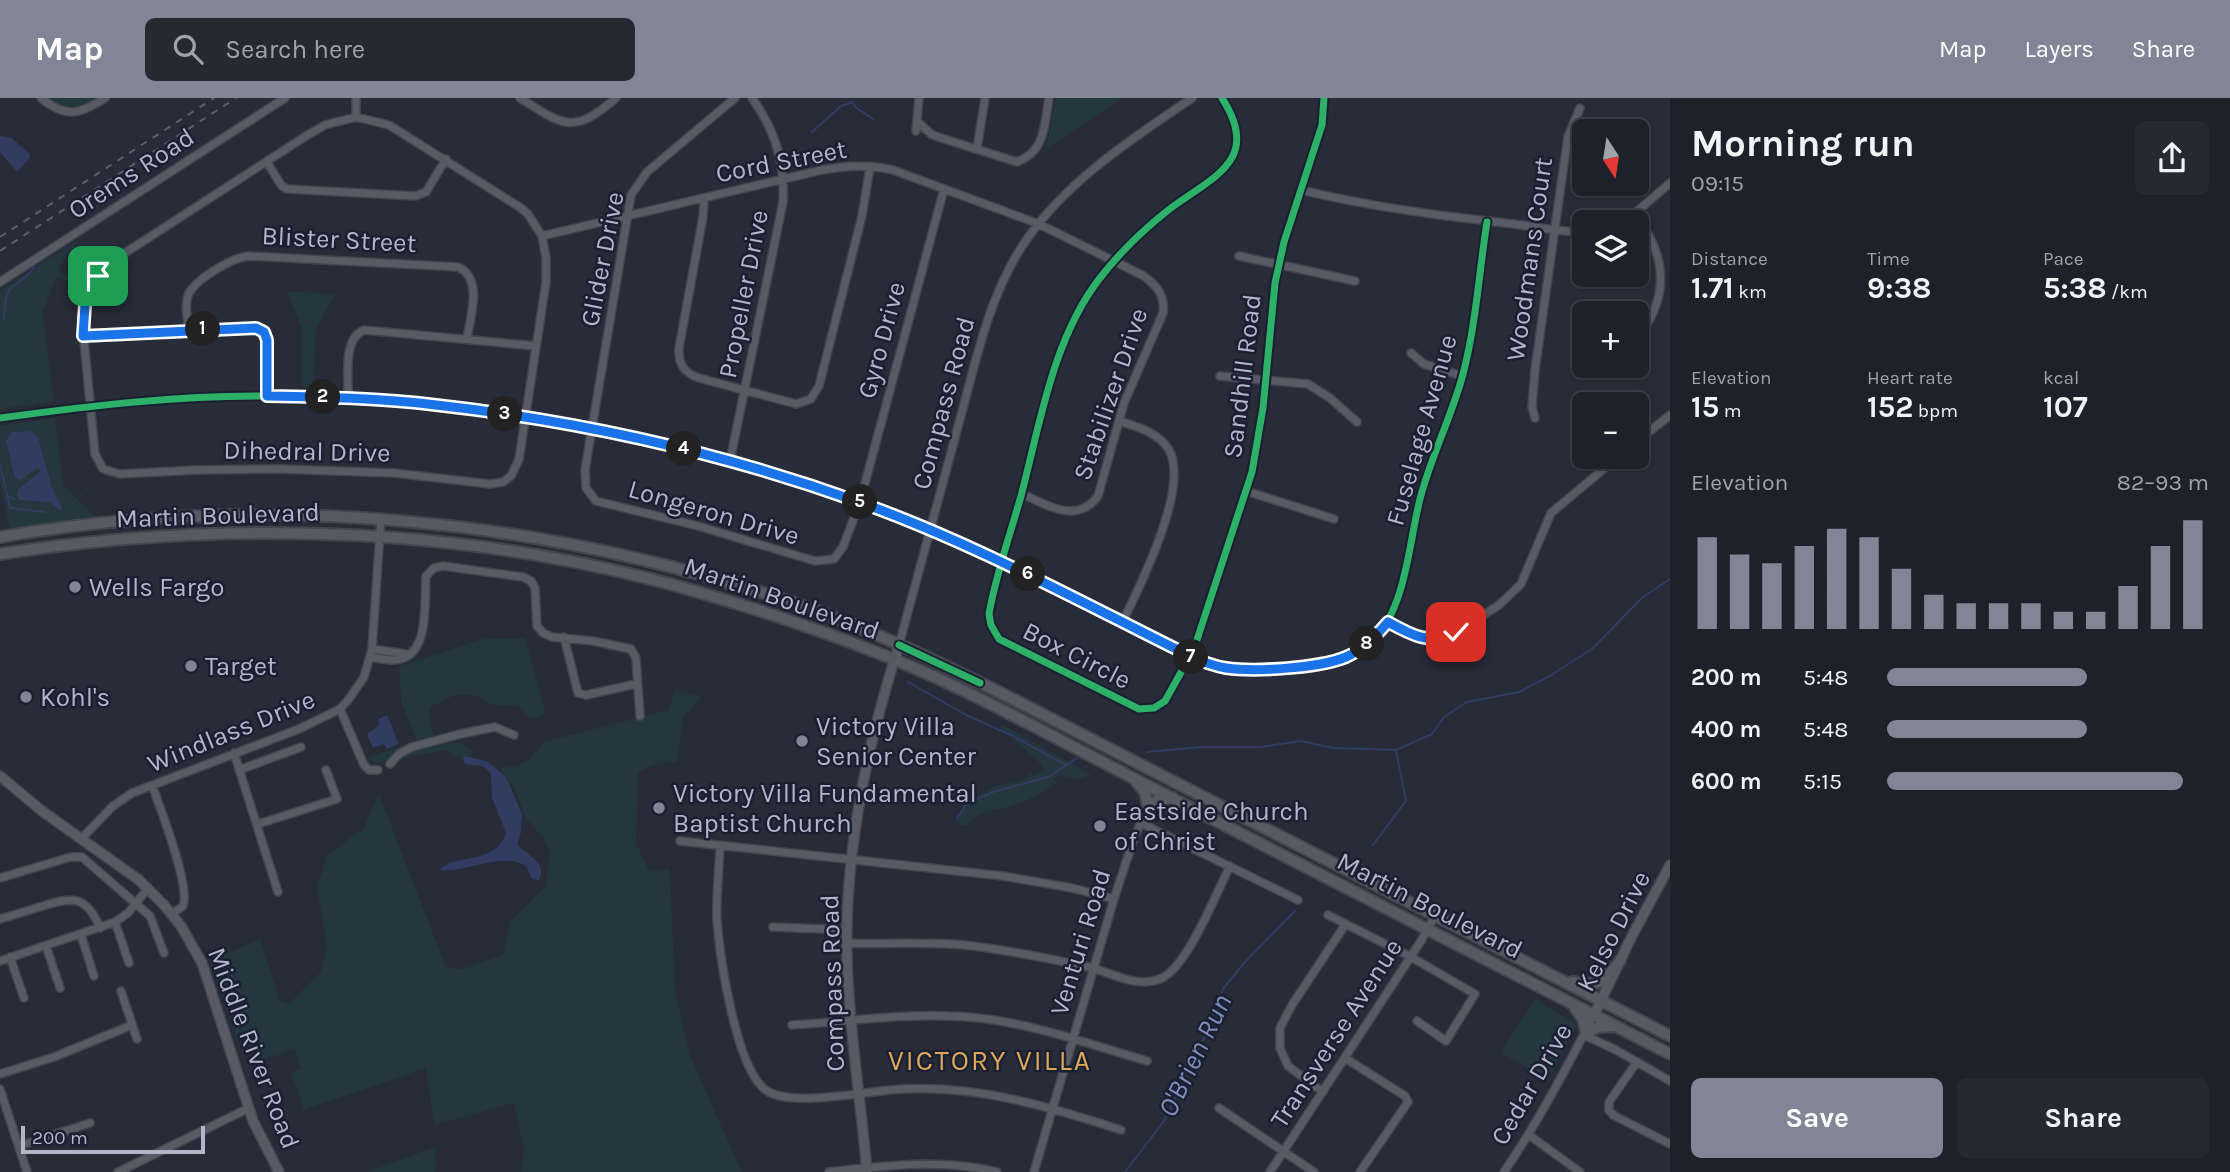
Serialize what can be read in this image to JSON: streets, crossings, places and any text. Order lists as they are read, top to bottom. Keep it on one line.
{"streets":{"main road":["Martin Boulevard"],"street":["Cord Street","Orems Road","Blister Street","Glider Drive","Woodmans Court","Propeller Drive","Gyro Drive","Sandhill Road","Stabilizer Drive","Compass Road","Fuselage Avenue","Dihedral Drive","Longeron Drive","Box Circle","Windlass Drive","Kelso Drive","Venturi Road","Transverse Avenue","Middle River Road","Cedar Drive"]},"crossings":[["Cord Street","Glider Drive"],["Cord Street","Propeller Drive"],["Cord Street","Gyro Drive"],["Cord Street","Stabilizer Drive"],["Cord Street","Compass Road"],["Cord Street","Box Circle"],["Glider Drive","Fuselage Avenue"],["Glider Drive","Longeron Drive"],["Propeller Drive","Fuselage Avenue"],["Gyro Drive","Fuselage Avenue"],["Gyro Drive","Longeron Drive"],["Sandhill Road","Fuselage Avenue"],["Sandhill Road","Box Circle"],["Stabilizer Drive","Box Circle"],["Compass Road","Fuselage Avenue"],["Compass Road","Martin Boulevard"],["Fuselage Avenue","Dihedral Drive"],["Fuselage Avenue","Longeron Drive"],["Fuselage Avenue","Box Circle"],["Martin Boulevard","Windlass Drive"],["Martin Boulevard","Kelso Drive"],["Martin Boulevard","Transverse Avenue"],["Martin Boulevard","Cedar Drive"],["Windlass Drive","Middle River Road"],["Kelso Drive","Cedar Drive"]],"districts":["VICTORY VILLA"],"water":["O'Brien Run"],"places":["Wells Fargo","Target","Kohl's","Victory Villa Senior Center","Victory Villa Fundamental Baptist Church","Eastside Church of Christ"],"scale_bar":"200 m","north":"bottom","page":{"header":"Map","search":"Search here","nav":["Map","Layers","Share"],"heading":["Morning run","09:15"],"map_buttons":["+","−"],"stats":[["Distance","1.71 km"],["Time","9:38"],["Pace","5:38 /km"],["Elevation","15 m"],["Heart rate","152 bpm"],["kcal","107"]],"pins":["1","2","3","4","5","6","8","7"],"chart":["Elevation","82–93 m"],"list":[{"name":"200 m","note":"5:48"},{"name":"400 m","note":"5:48"},{"name":"600 m","note":"5:15"}],"buttons":["Save","Share"],"scale":"200 m"}}
